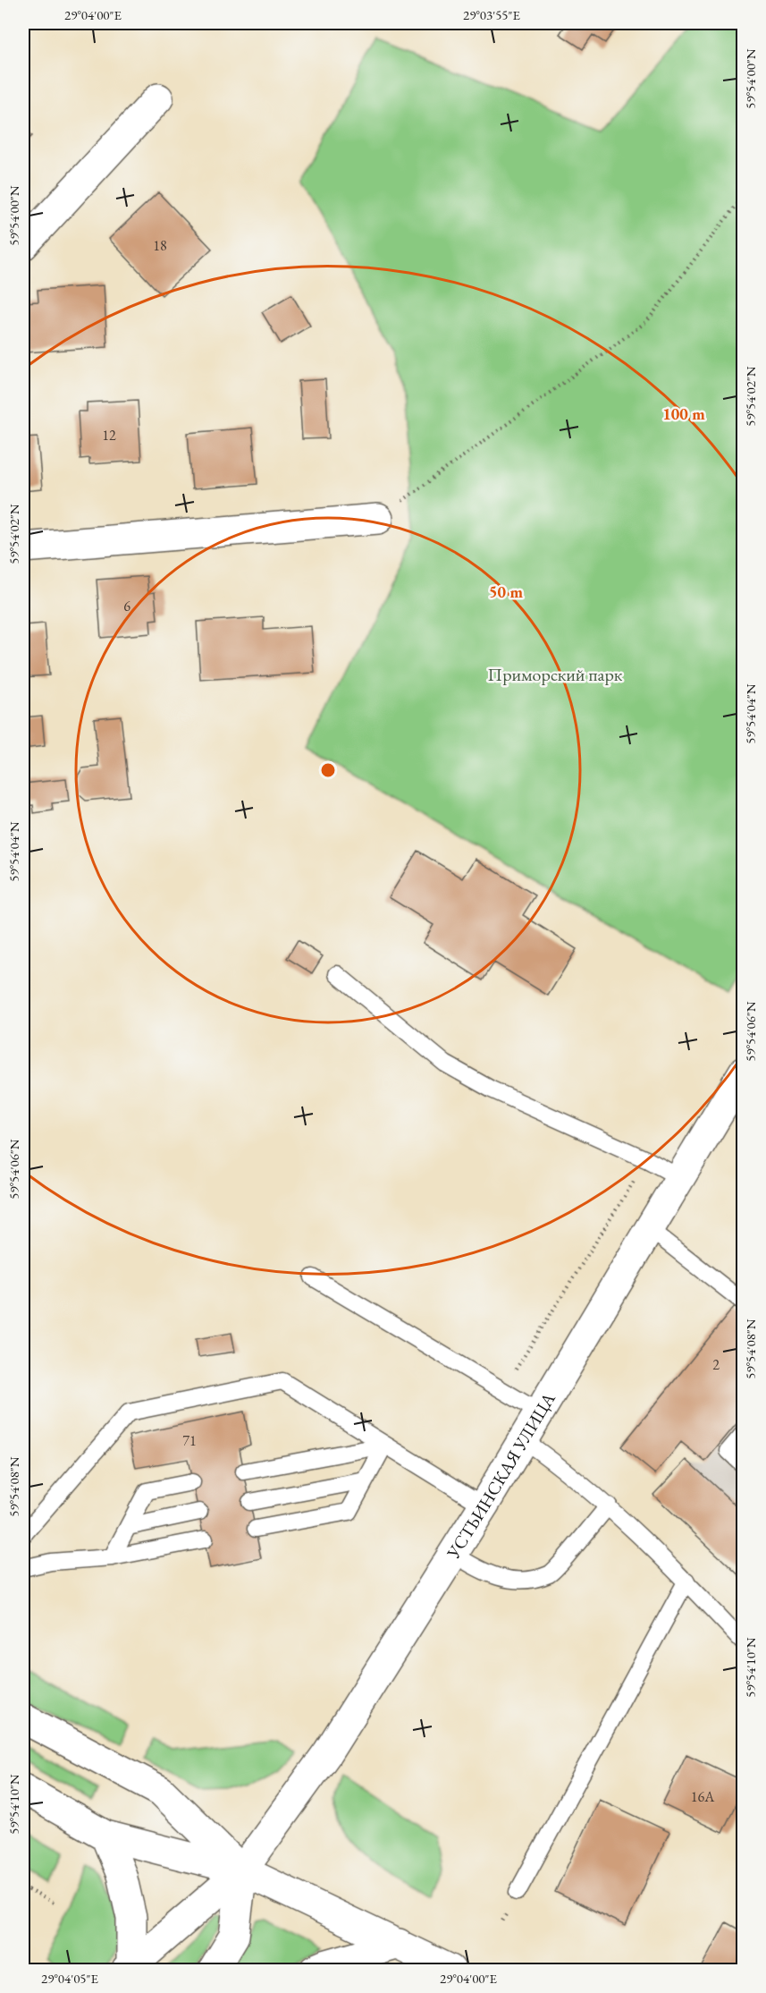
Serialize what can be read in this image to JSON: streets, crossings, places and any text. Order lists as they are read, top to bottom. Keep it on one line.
{"streets":{"street":["УСТЬИНСКАЯ УЛИЦА"]},"parks":["Приморский парк"],"house_numbers":["18","12","6","2","71","16А"],"coordinates":["29°04'00\"E","29°03'55\"E","59°54'00\"N","59°54'02\"N","59°54'04\"N","59°54'06\"N","59°54'08\"N","59°54'10\"N","29°04'05\"E"],"rings":["100 m","50 m"]}
